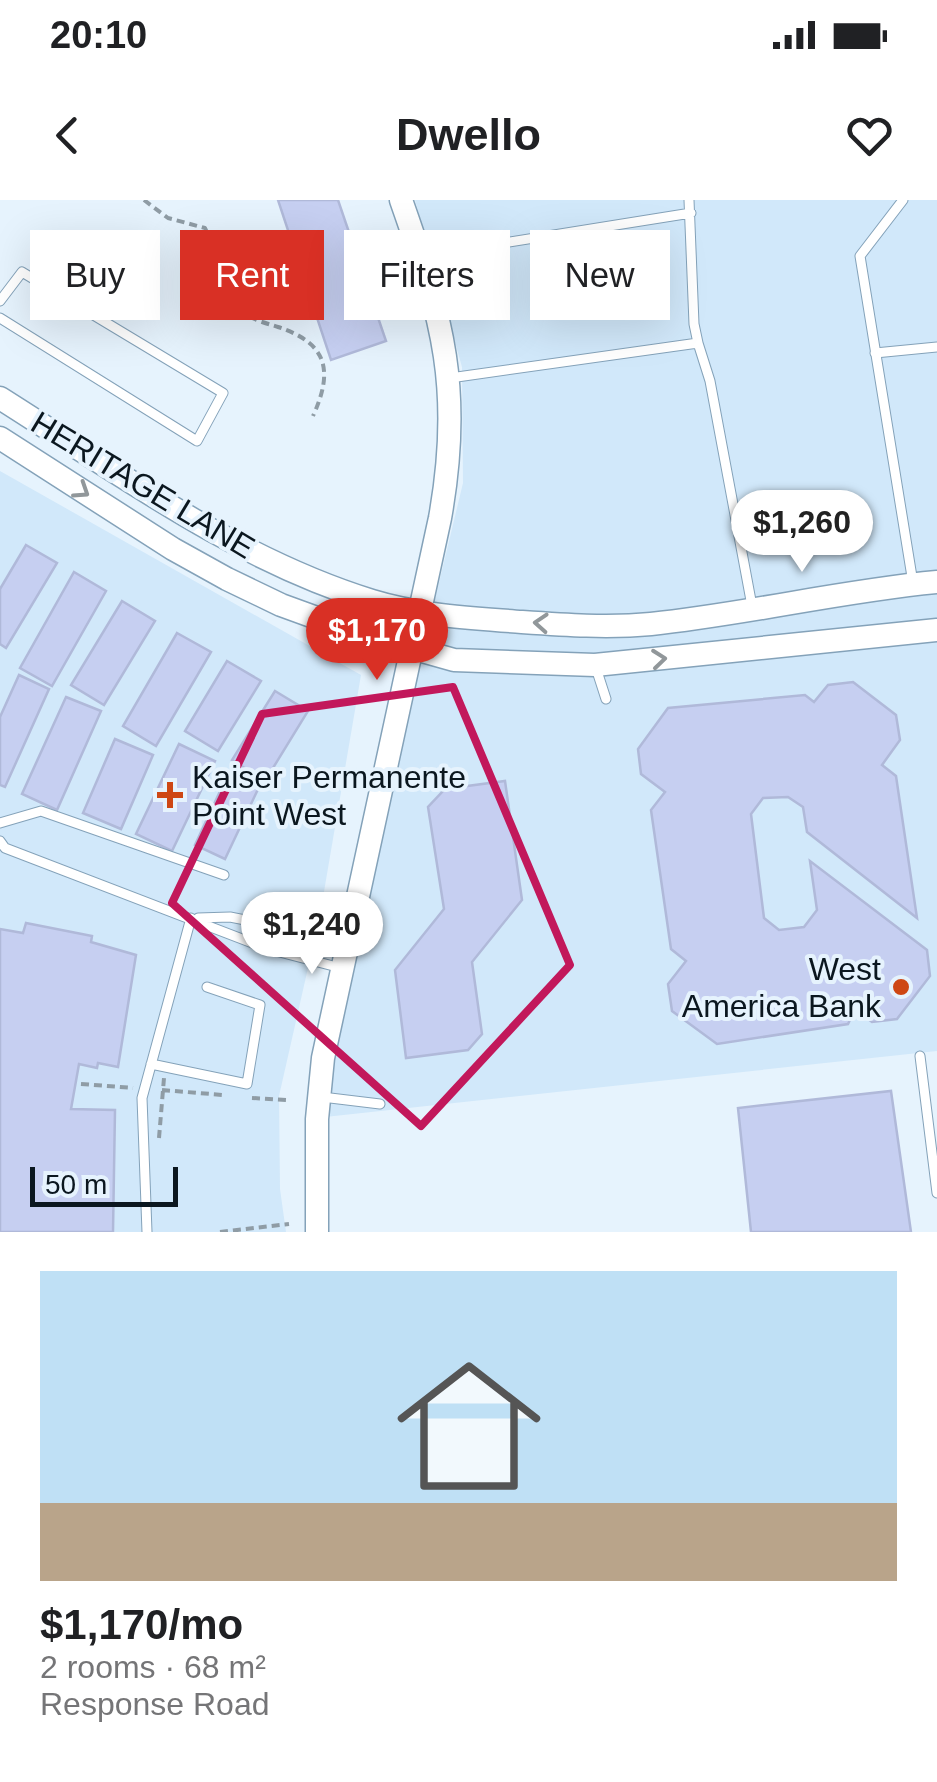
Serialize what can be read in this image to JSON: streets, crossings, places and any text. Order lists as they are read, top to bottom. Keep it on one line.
{"streets":{"main road":["HERITAGE LANE"]},"places":{"health":["Kaiser Permanente Point West"],"other":["West America Bank"]},"scale_bar":"50 m","page":{"status":"20:10","header":"Dwello","chip":["Buy","Rent","Filters","New"],"price":["$1,260","$1,170","$1,240"],"scale":"50 m","list":[{"name":"$1,170/mo","note":"2 rooms · 68 m² · Response Road"}]}}
